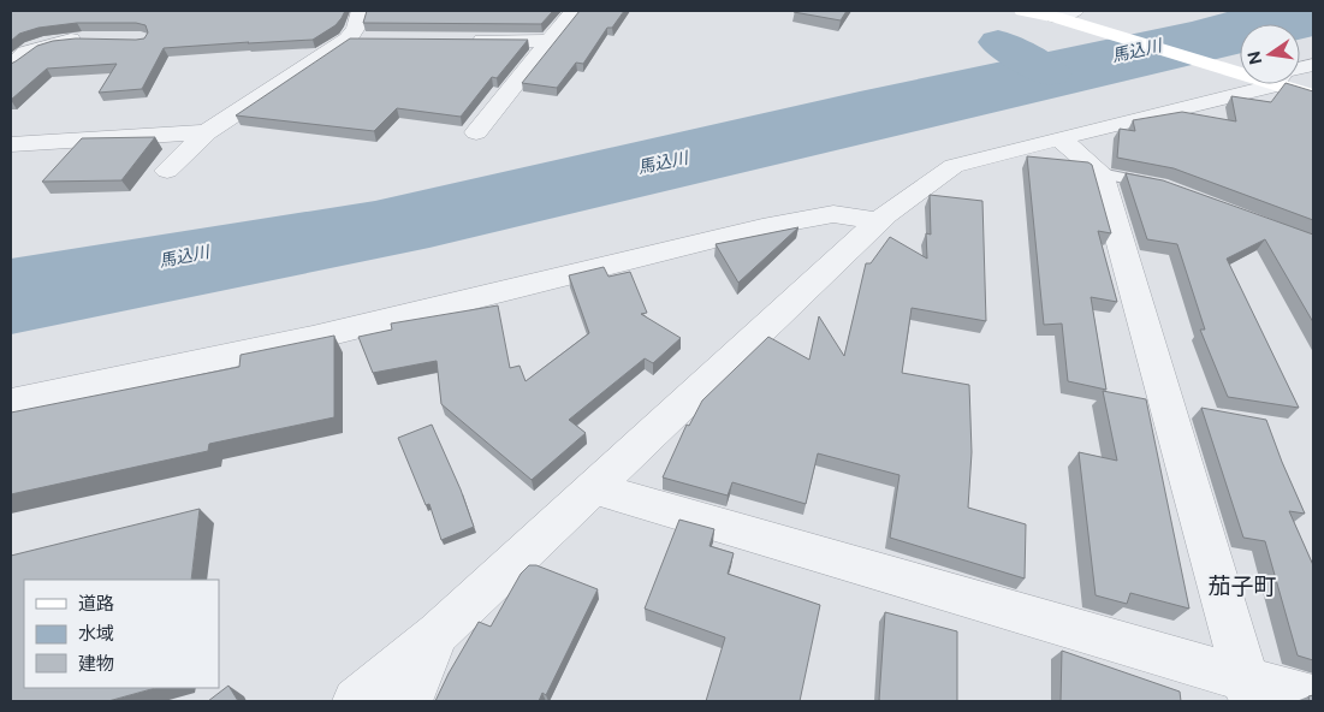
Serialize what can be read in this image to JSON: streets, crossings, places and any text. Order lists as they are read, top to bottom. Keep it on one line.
{"districts":["茄子町"],"water":["馬込川"],"legend":["道路","水域","建物"],"north":"left"}
